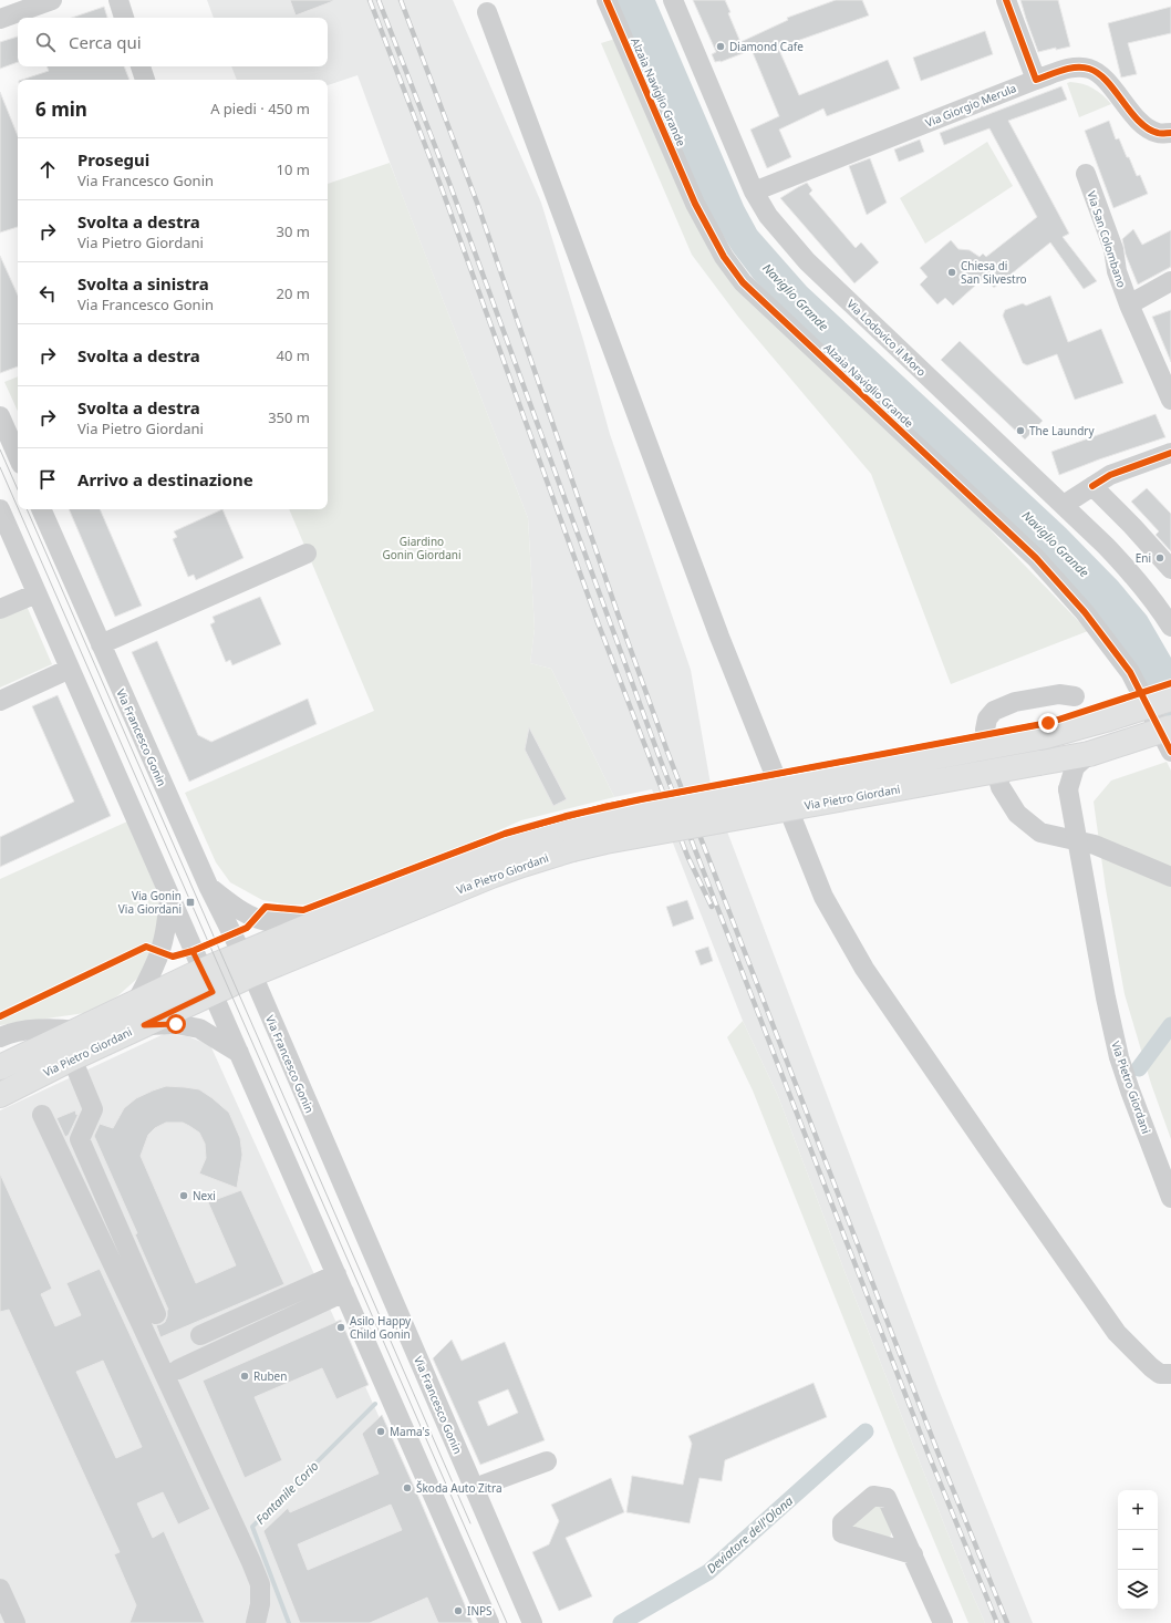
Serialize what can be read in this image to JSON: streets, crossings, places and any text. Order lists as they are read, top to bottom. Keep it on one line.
{"streets":{"main road":["Via Pietro Giordani"],"street":["Alzaia Naviglio Grande","Via Giorgio Merula","Via San Colombano","Via Lodovico il Moro","Via Francesco Gonin"]},"crossings":[["Via Giorgio Merula","Via Lodovico il Moro"],["Via Francesco Gonin","Via Pietro Giordani"]],"water":["Naviglio Grande","Fontanile Corio","Deviatore dell'Olona"],"parks":["Giardino Gonin Giordani"],"places":{"other":["Diamond Cafe","Chiesa di San Silvestro","The Laundry","Eni","Nexi","Asilo Happy Child Gonin","Ruben","Mama's","Škoda Auto Zitra","INPS"],"transit":["Via Gonin Via Giordani"]},"page":{"search":"Cerca qui","heading":["6 min","A piedi · 450 m"],"list":[["Prosegui","Via Francesco Gonin","10 m"],["Svolta a destra","Via Pietro Giordani","30 m"],["Svolta a sinistra","Via Francesco Gonin","20 m"],["Svolta a destra","40 m"],["Svolta a destra","Via Pietro Giordani","350 m"],"Arrivo a destinazione"],"map_buttons":["+","−"]}}
